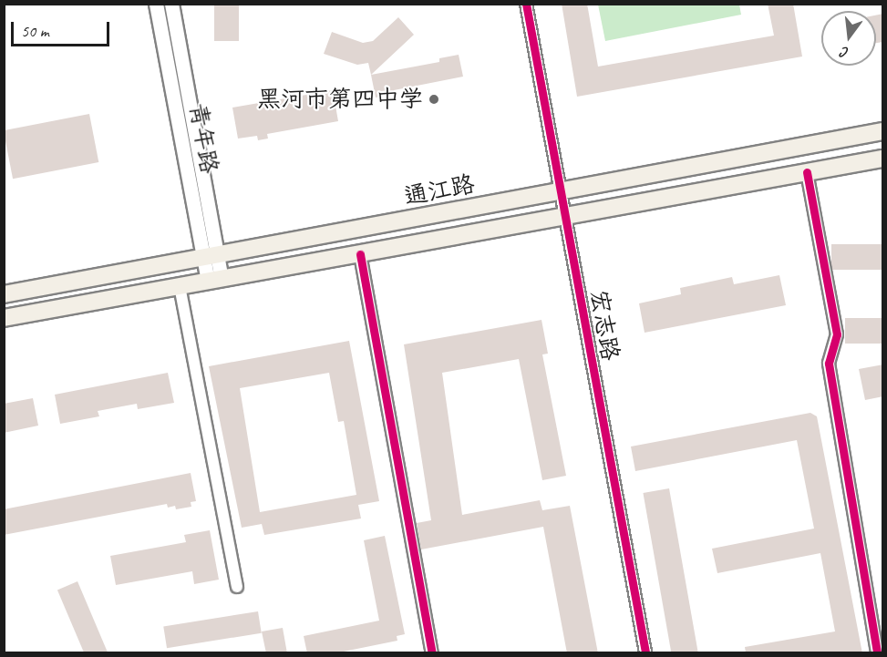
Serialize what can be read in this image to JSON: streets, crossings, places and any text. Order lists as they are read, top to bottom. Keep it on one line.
{"streets":{"main road":["通江路"],"street":["青年路","宏志路"]},"crossings":[["青年路","通江路"],["通江路","宏志路"]],"places":["黑河市第四中学"],"scale_bar":"50 m","north":"bottom"}
